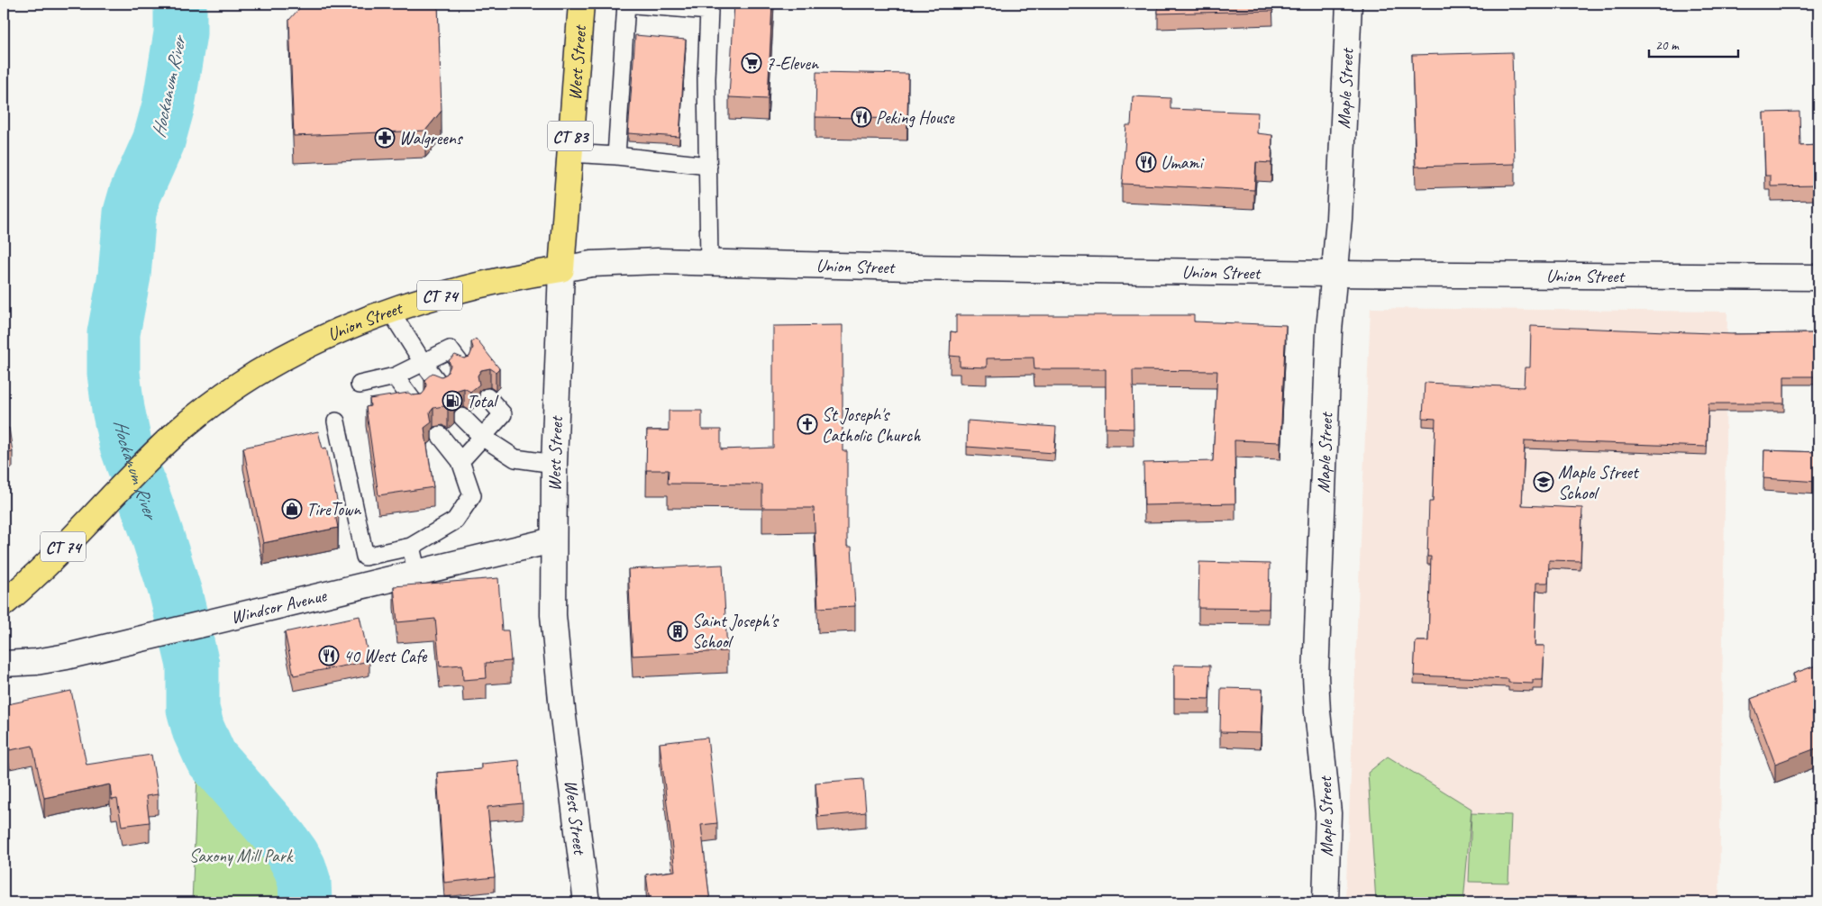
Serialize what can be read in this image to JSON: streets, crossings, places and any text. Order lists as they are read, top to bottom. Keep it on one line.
{"streets":{"main road":["West Street","Maple Street","CT 83","Union Street","CT 74","Windsor Avenue"]},"crossings":[["West Street","Union Street"],["West Street","Windsor Avenue"],["Maple Street","Union Street"]],"water":["Hockanum River"],"parks":["Saxony Mill Park"],"places":{"supermarket":["7-Eleven"],"restaurant":["Peking House","Umami","40 West Cafe"],"pharmacy":["Walgreens"],"fuel station":["Total"],"church":["St Joseph's Catholic Church"],"school or university":["Maple Street School"],"shop":["TireTown"],"building":["Saint Joseph's School"]},"scale_bar":"20 m"}
